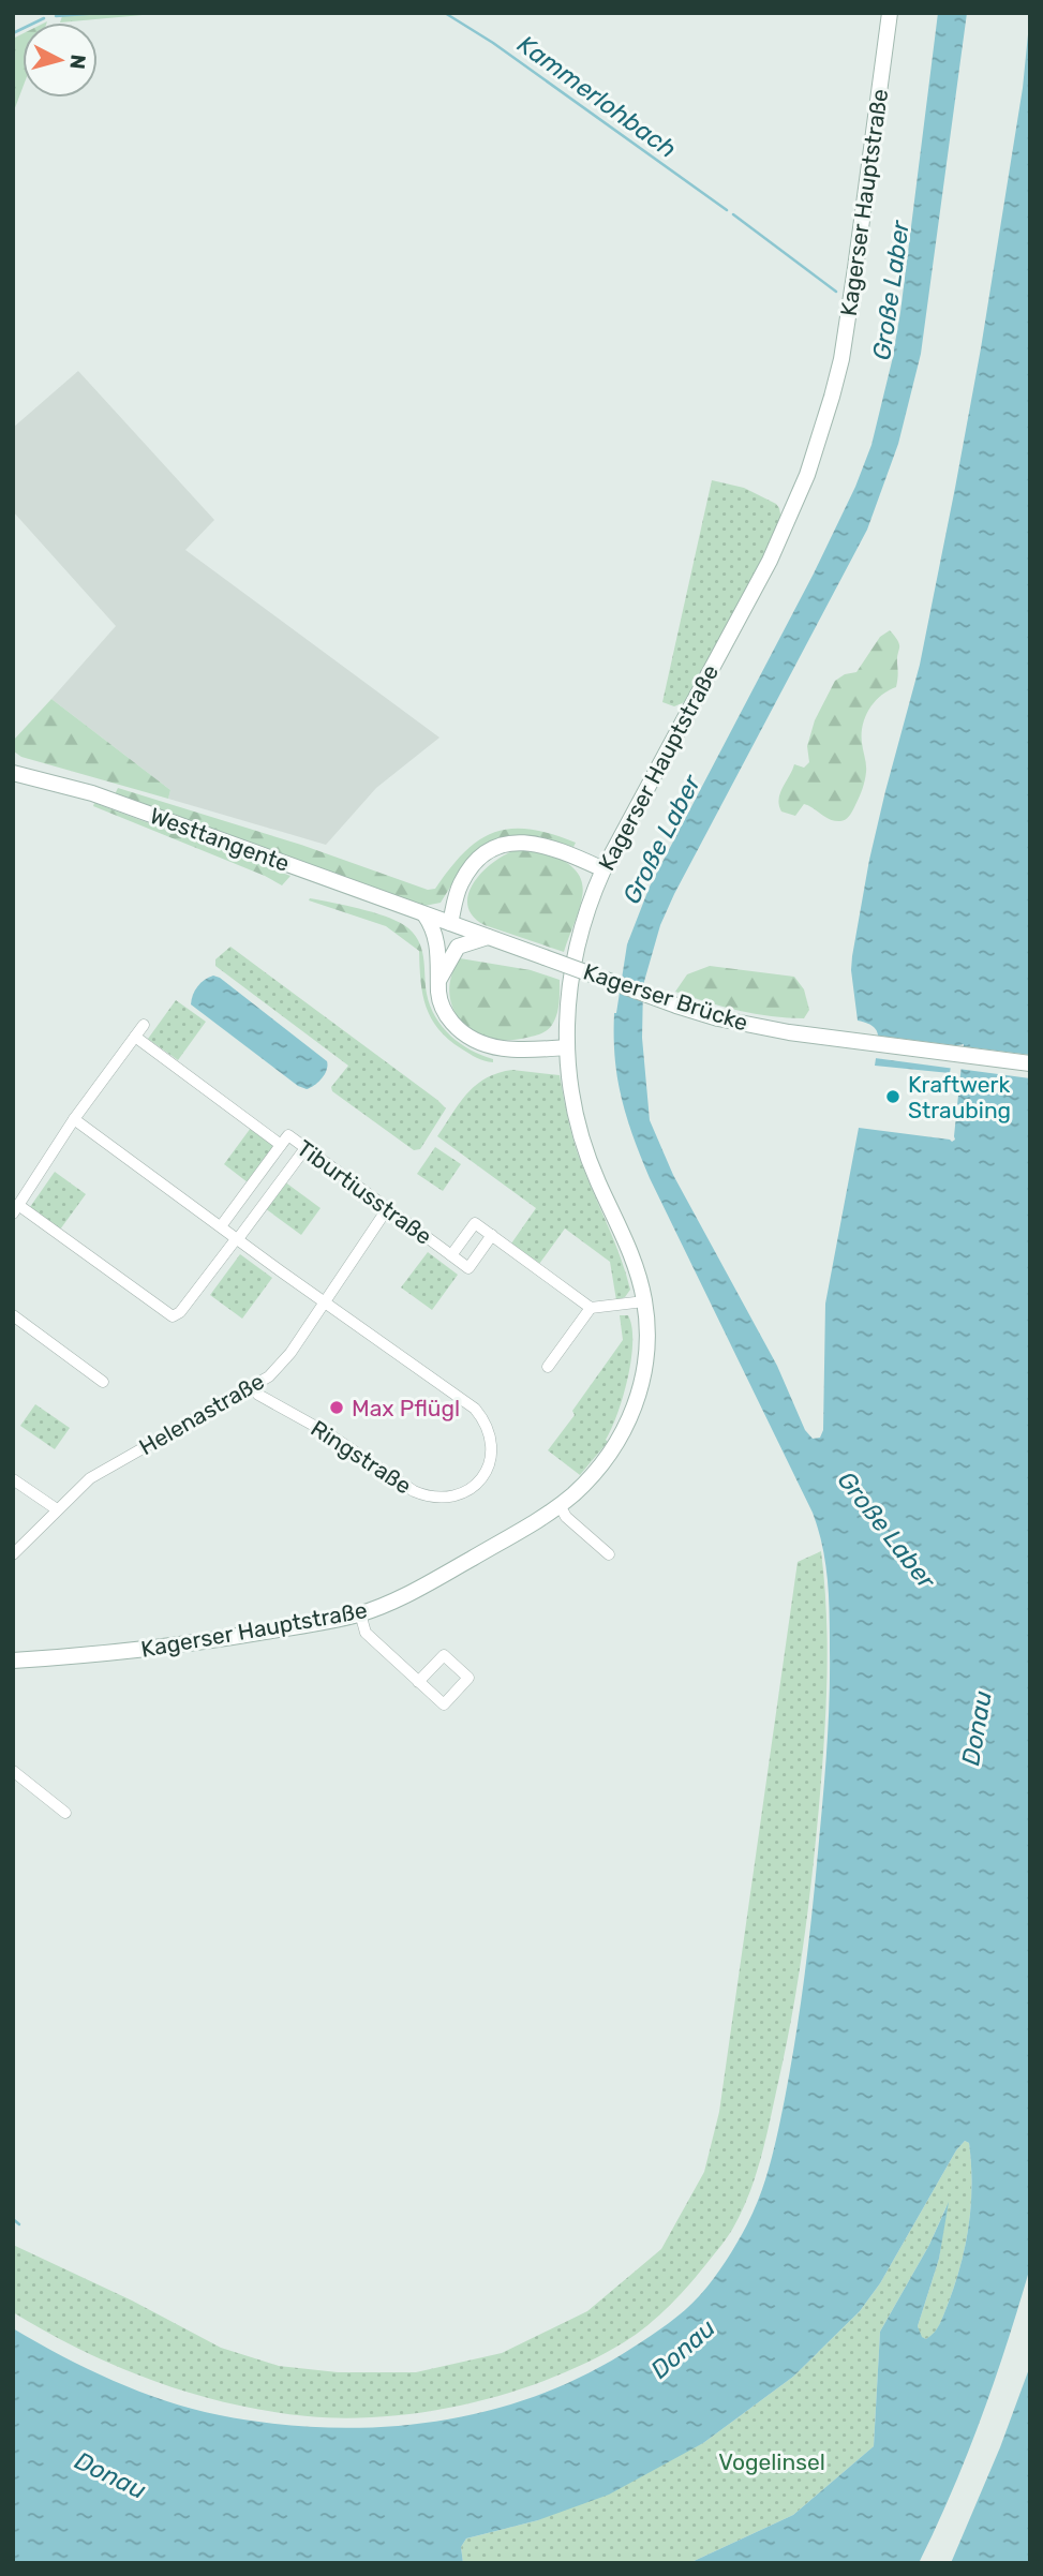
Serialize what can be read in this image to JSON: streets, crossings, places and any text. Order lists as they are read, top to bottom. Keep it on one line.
{"streets":{"street":["Kagerser Hauptstraße","Westtangente","Kagerser Brücke","Tiburtiusstraße","Helenastraße","Ringstraße"]},"crossings":[["Westtangente","Kagerser Brücke"],["Tiburtiusstraße","Helenastraße"],["Helenastraße","Ringstraße"]],"water":["Kammerlohbach","Große Laber","Donau"],"parks":["Vogelinsel"],"places":["Kraftwerk Straubing","Max Pflügl"],"north":"right"}
